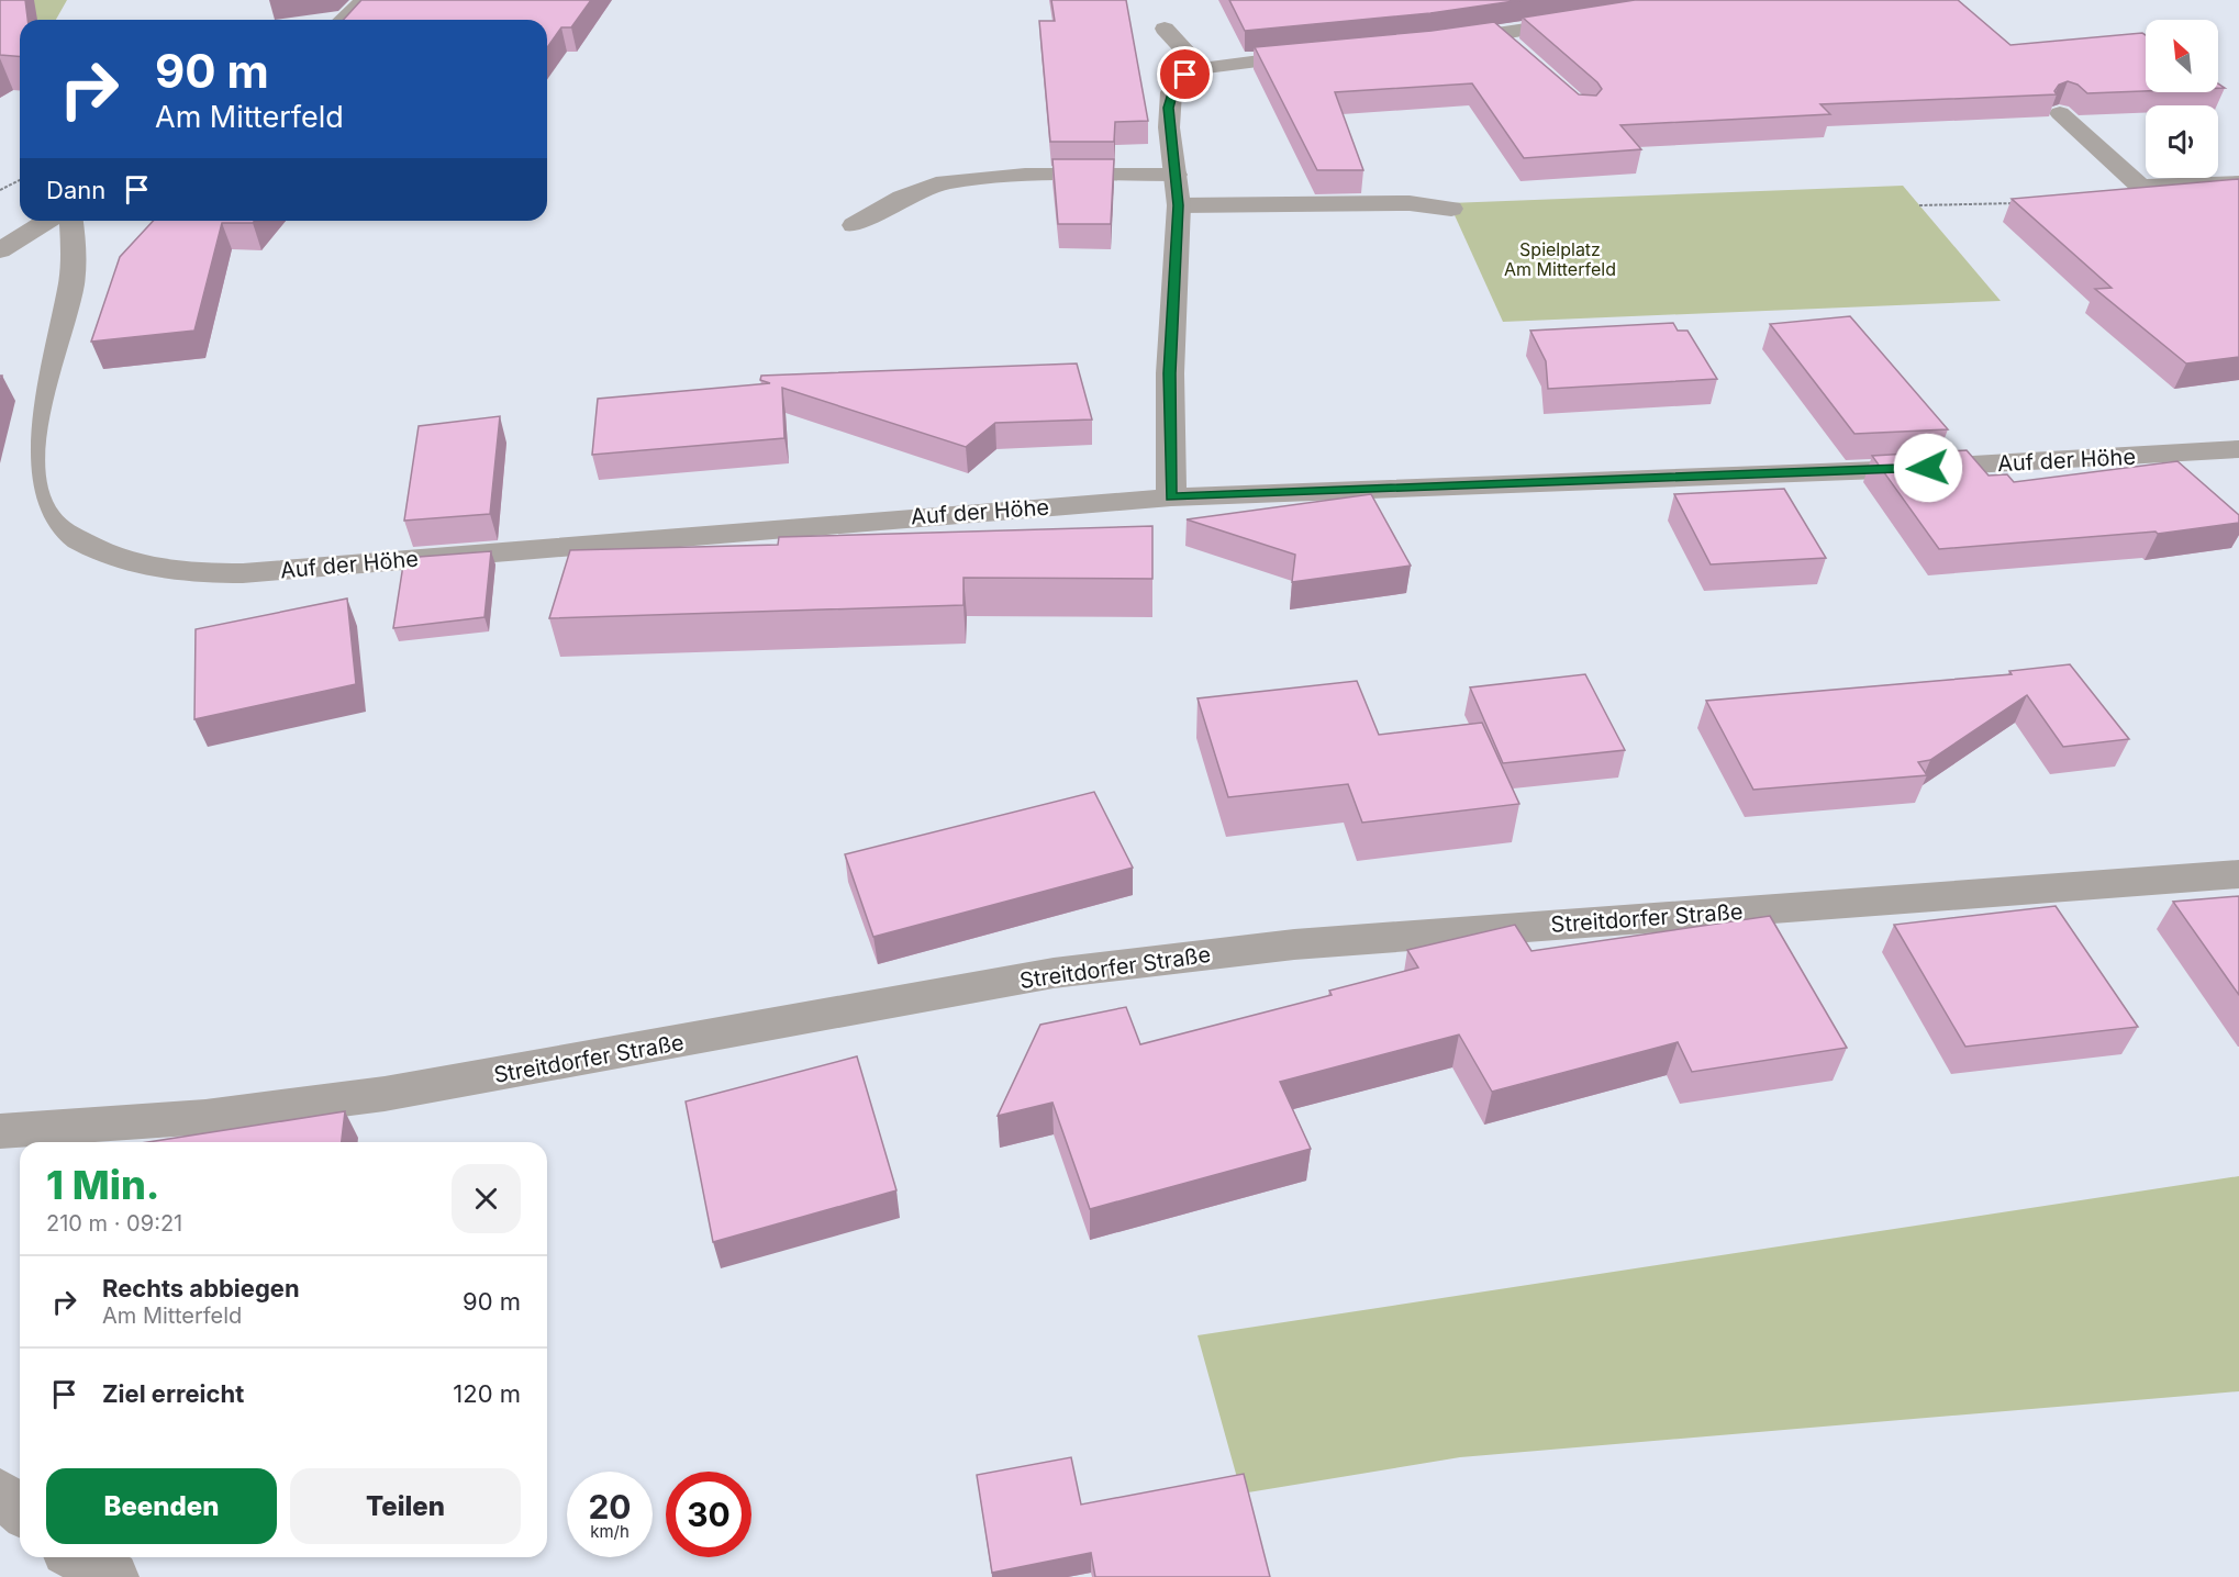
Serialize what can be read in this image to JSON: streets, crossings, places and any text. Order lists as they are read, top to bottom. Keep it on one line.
{"streets":{"street":["Auf der Höhe","Streitdorfer Straße"]},"parks":["Spielplatz Am Mitterfeld"],"north":"top left","page":{"turn":["90 m","Am Mitterfeld"],"then":"Dann","heading":["1 Min.","210 m · 09:21"],"list":[{"name":"Rechts abbiegen","note":"Am Mitterfeld","value":"90 m"},{"name":"Ziel erreicht","value":"120 m"}],"buttons":["Beenden","Teilen"],"speed":"20 km/h","limit":"30"}}
